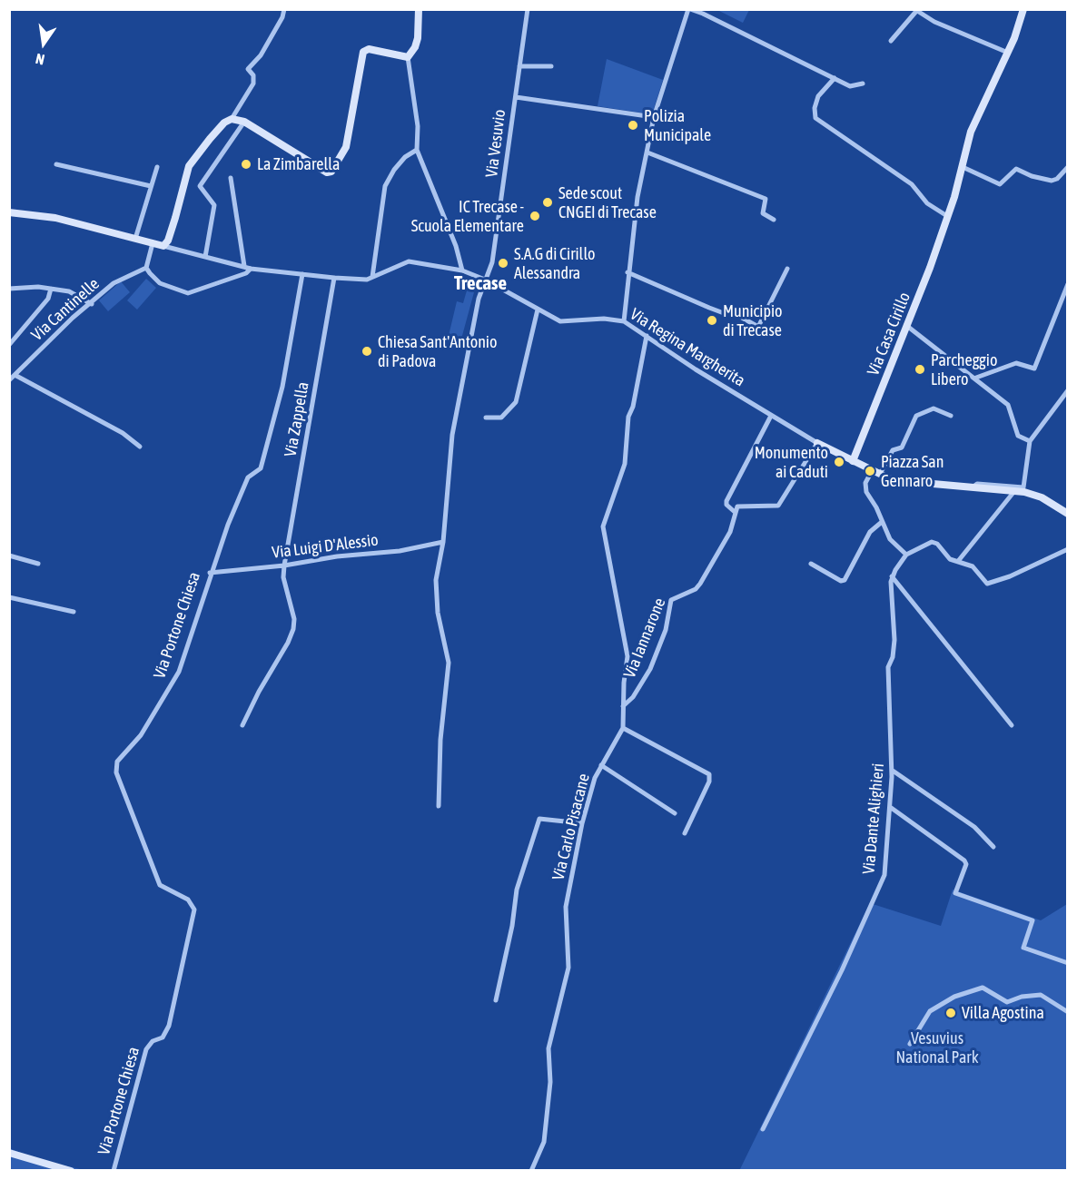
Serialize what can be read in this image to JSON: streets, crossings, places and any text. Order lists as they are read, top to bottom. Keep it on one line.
{"streets":{"street":["Via Vesuvio","Via Cantinelle","Via Casa Cirillo","Via Regina Margherita","Via Zappella","Via Luigi D'Alessio","Via Portone Chiesa","Via Iannarone","Via Dante Alighieri","Via Carlo Pisacane"]},"crossings":[["Via Vesuvio","Via Regina Margherita"],["Via Vesuvio","Via Luigi D'Alessio"],["Via Casa Cirillo","Via Regina Margherita"],["Via Regina Margherita","Via Zappella"],["Via Regina Margherita","Via Portone Chiesa"],["Via Regina Margherita","Via Iannarone"],["Via Zappella","Via Luigi D'Alessio"],["Via Luigi D'Alessio","Via Portone Chiesa"]],"districts":["Trecase"],"parks":["Vesuvius National Park"],"places":["Polizia Municipale","La Zimbarella","Sede scout CNGEI di Trecase","IC Trecase - Scuola Elementare","S.A.G di Cirillo Alessandra","Municipio di Trecase","Chiesa Sant'Antonio di Padova","Parcheggio Libero","Monumento ai Caduti","Piazza San Gennaro","Villa Agostina"],"north":"bottom"}
